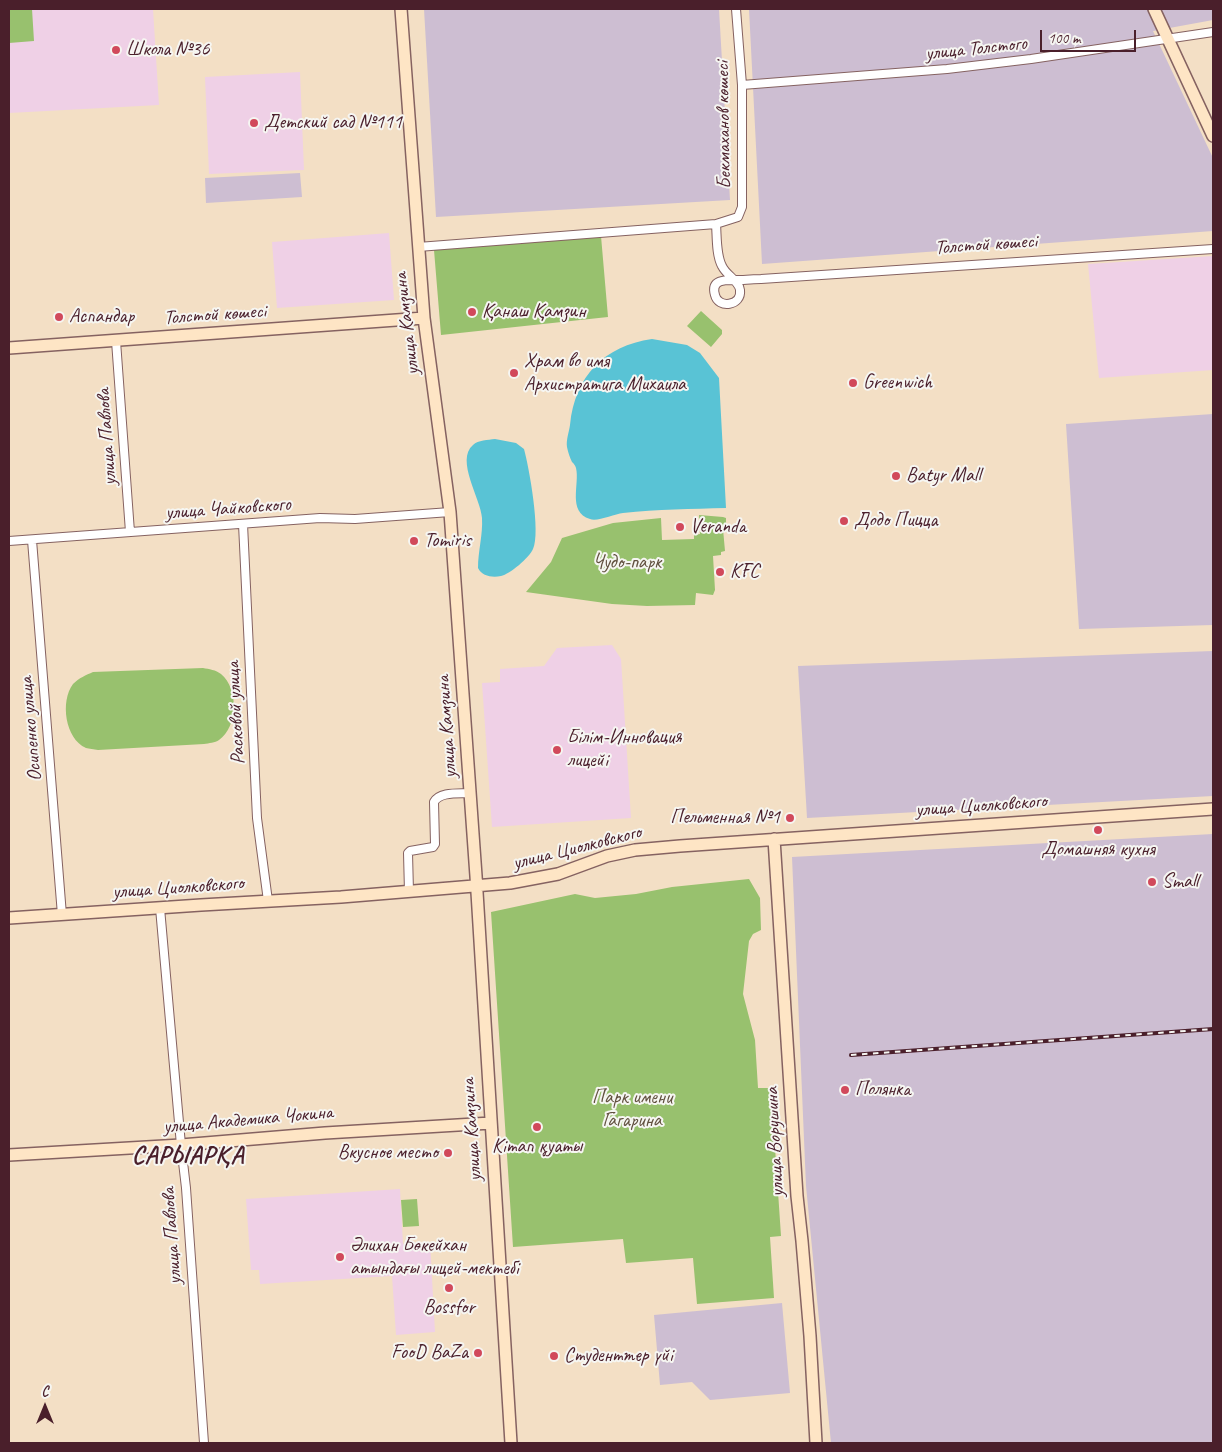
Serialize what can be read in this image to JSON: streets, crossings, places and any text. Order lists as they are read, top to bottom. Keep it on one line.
{"streets":{"main road":["Толстой көшесі","улица Камзина","улица Циолковского","улица Академика Чокина","улица Ворушина"],"street":["улица Толстого","Бекмаханов көшесі","улица Павлова","улица Чайковского","Расковой улица","Осипенко улица"]},"crossings":[["улица Толстого","Бекмаханов көшесі"],["Толстой көшесі","улица Камзина"],["Толстой көшесі","улица Павлова"],["улица Камзина","улица Чайковского"],["улица Камзина","улица Циолковского"],["улица Камзина","улица Академика Чокина"],["улица Павлова","улица Чайковского"],["улица Павлова","улица Циолковского"],["улица Павлова","улица Академика Чокина"],["улица Чайковского","Расковой улица"],["улица Чайковского","Осипенко улица"],["Расковой улица","улица Циолковского"],["Осипенко улица","улица Циолковского"],["улица Циолковского","улица Ворушина"]],"districts":["САРЫАРҚА"],"parks":["Чудо-парк","Парк имени Гагарина"],"places":["Школа №36","Детский сад №111","Қанаш Қамзин","Аспандар","Храм во имя Архистратига Михаила","Greenwich","Batyr Mall","Додо Пицца","Veranda","Tomiris","KFC","Білім-Инновация лицейі","Пельменная №1","Домашняя кухня","Small","Полянка","Кітап қуаты","Вкусное место","Әлихан Бөкейхан атындағы лицей-мектебі","Bossfor","FooD BaZa","Студенттер үйі"],"scale_bar":"100 m","north":"top"}
